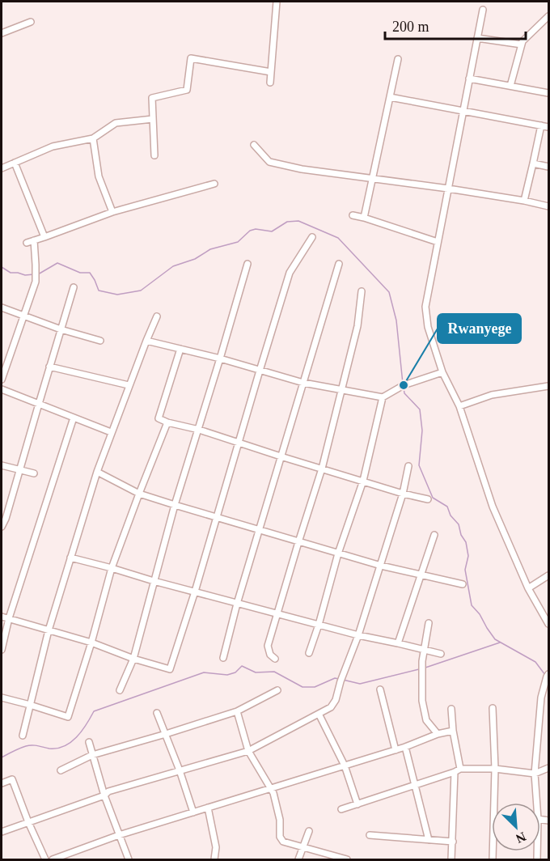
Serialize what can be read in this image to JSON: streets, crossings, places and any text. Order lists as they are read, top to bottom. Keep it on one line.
{"places":["Rwanyege"],"scale_bar":"200 m","north":"bottom right"}
